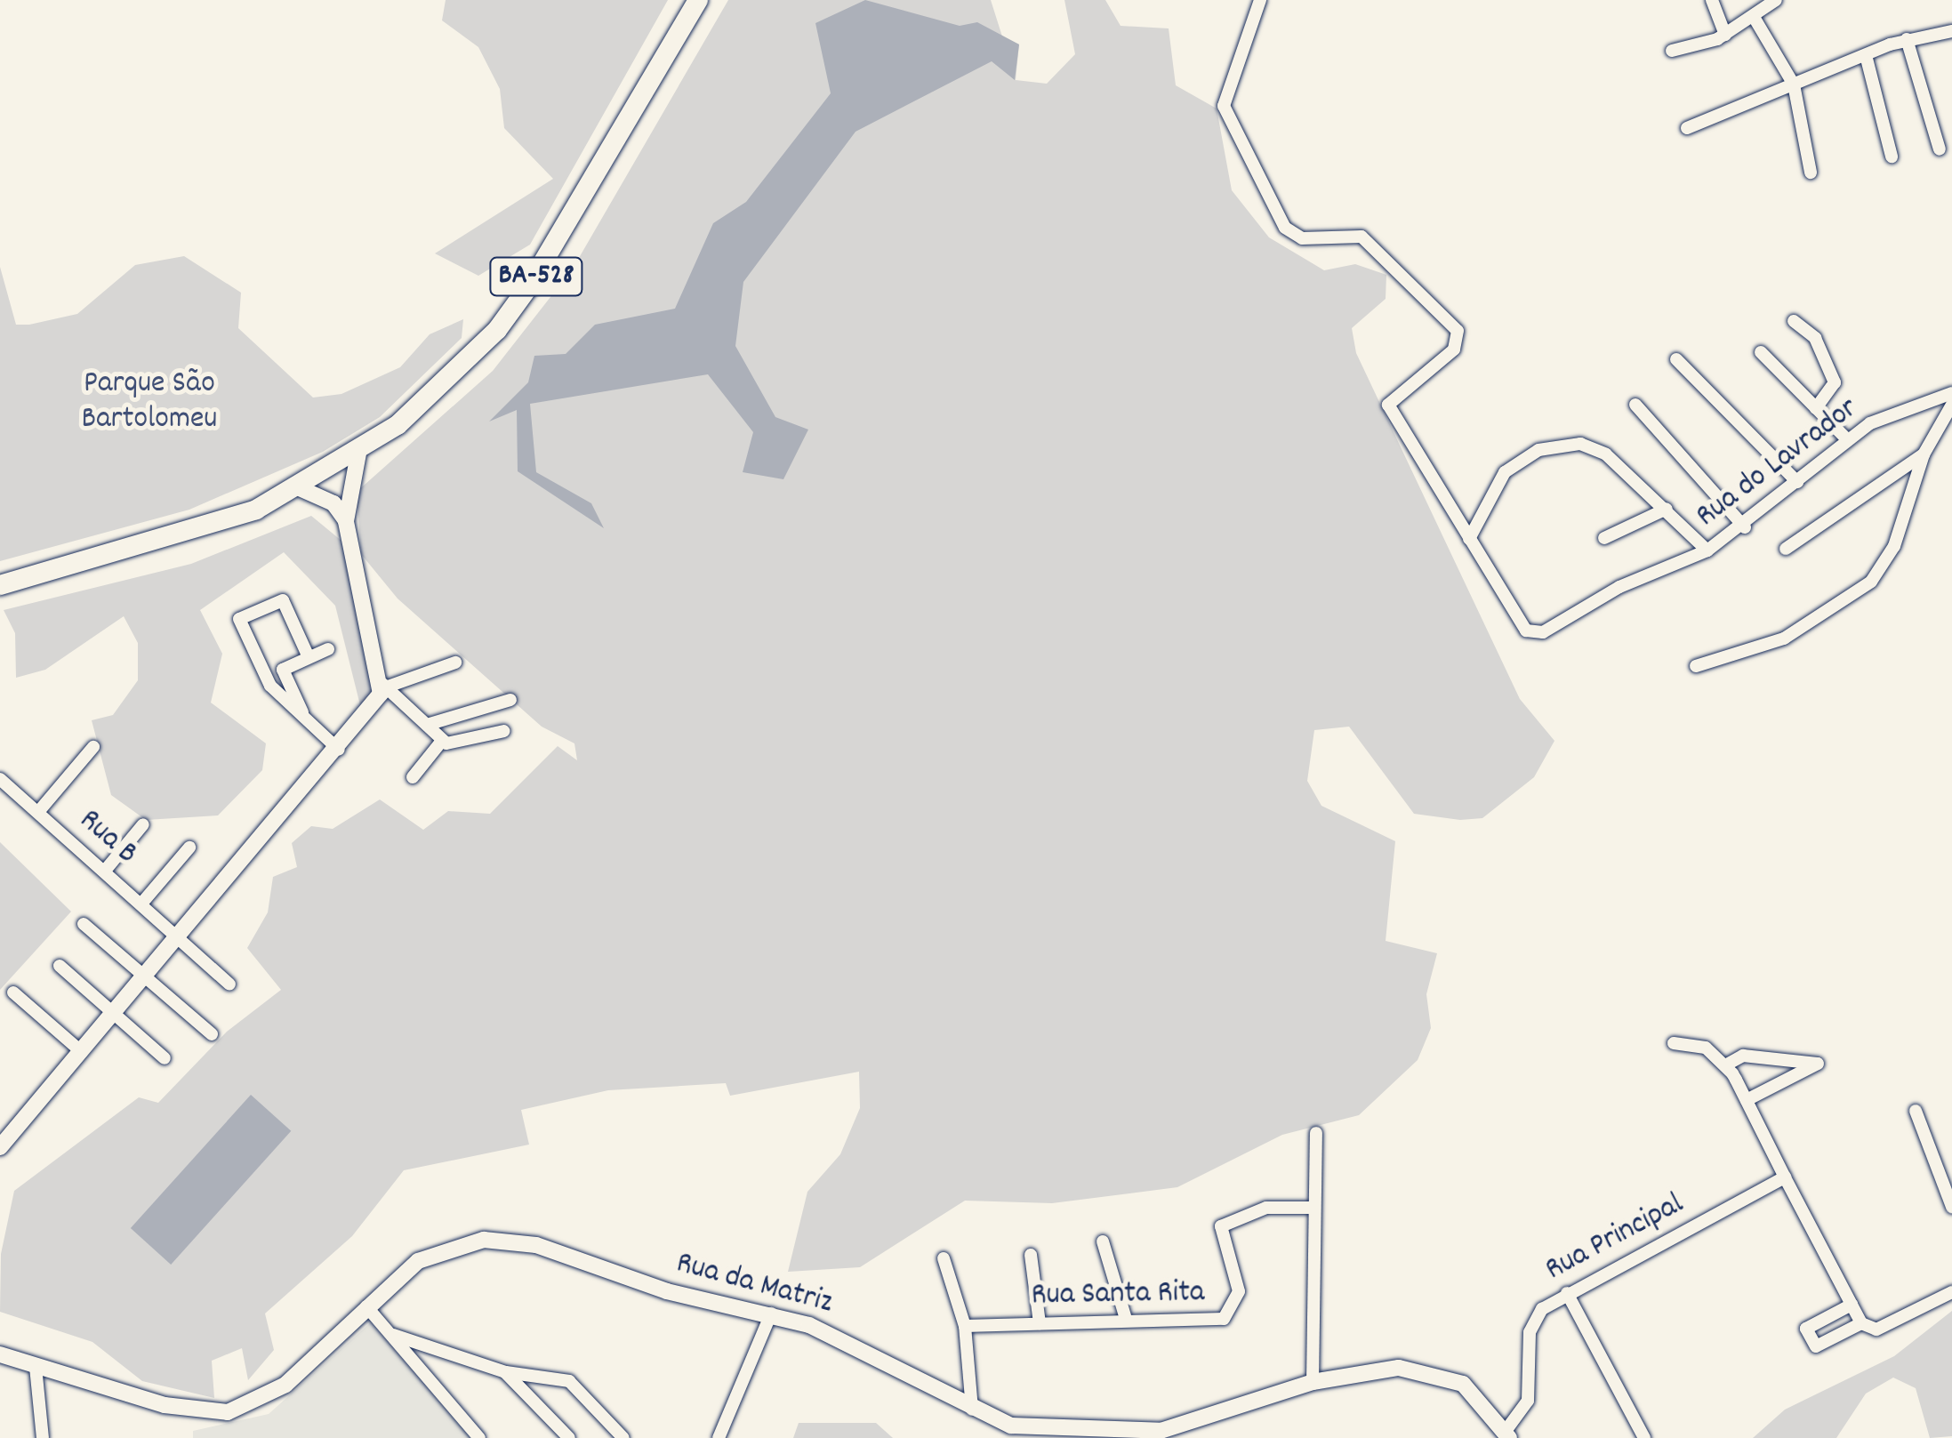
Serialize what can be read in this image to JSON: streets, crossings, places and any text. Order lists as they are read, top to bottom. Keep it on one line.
{"streets":{"main road":["BA-528"],"street":["Rua do Lavrador","Rua B","Rua Principal","Rua da Matriz","Rua Santa Rita"]},"crossings":[["Rua Principal","Rua da Matriz"]],"parks":["Parque São Bartolomeu"]}
